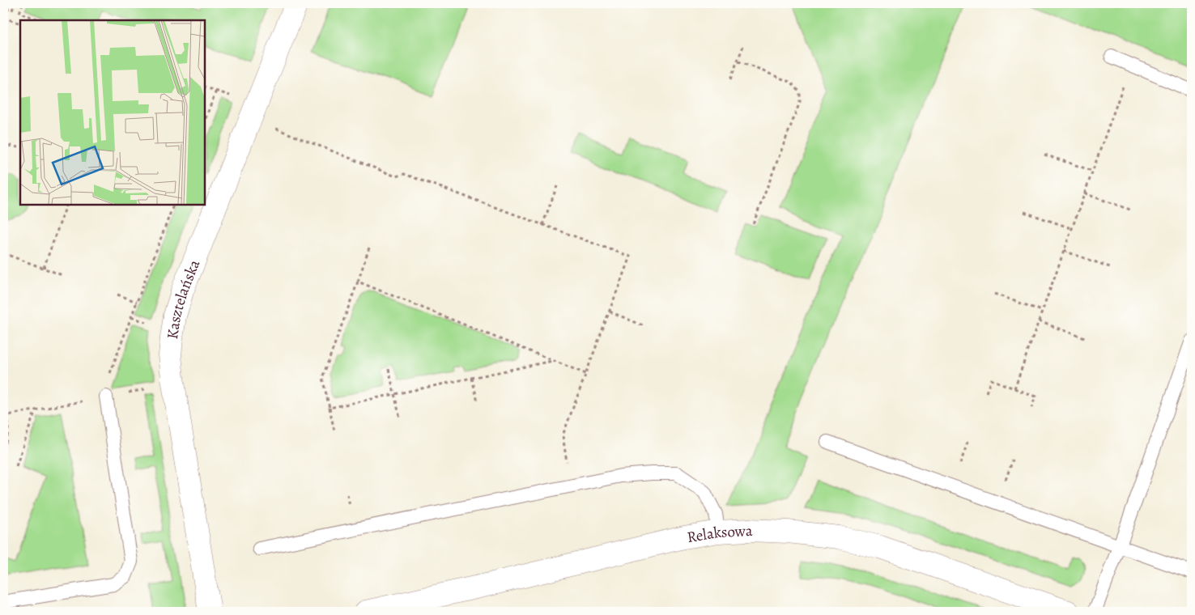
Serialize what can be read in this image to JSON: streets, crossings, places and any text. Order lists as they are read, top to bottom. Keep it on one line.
{"streets":{"street":["Kasztelańska","Relaksowa"]}}
